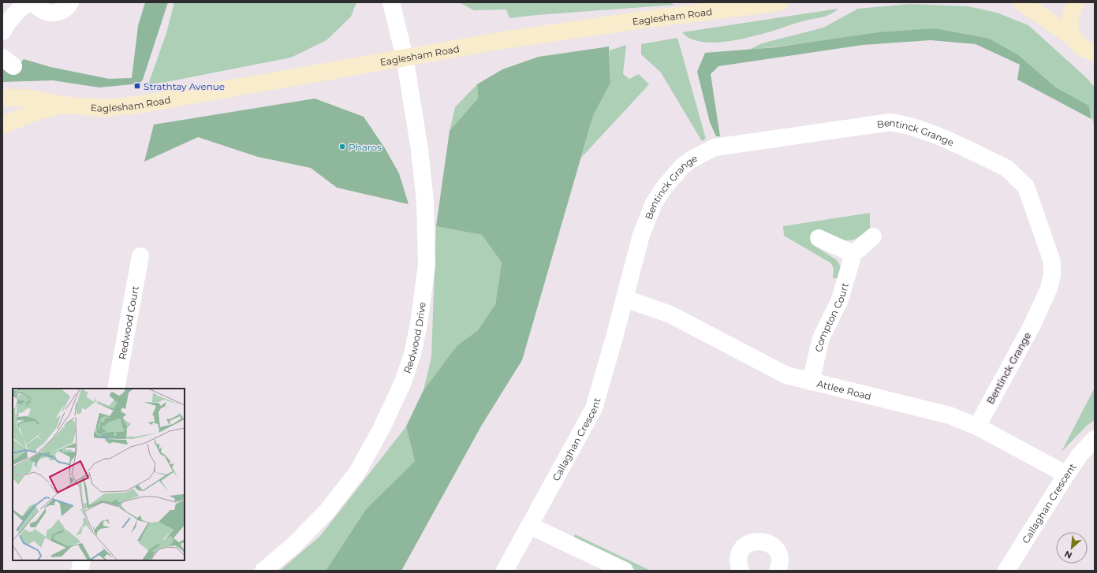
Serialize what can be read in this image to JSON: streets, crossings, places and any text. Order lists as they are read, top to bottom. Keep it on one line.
{"streets":{"main road":["Eaglesham Road"],"street":["Bentinck Grange","Compton Court","Redwood Court","Redwood Drive","Attlee Road","Callaghan Crescent"]},"crossings":[["Eaglesham Road","Redwood Drive"],["Bentinck Grange","Attlee Road"],["Bentinck Grange","Callaghan Crescent"],["Compton Court","Attlee Road"],["Attlee Road","Callaghan Crescent"]],"places":{"transit":["Strathtay Avenue"],"other":["Pharos"]},"north":"bottom left"}
